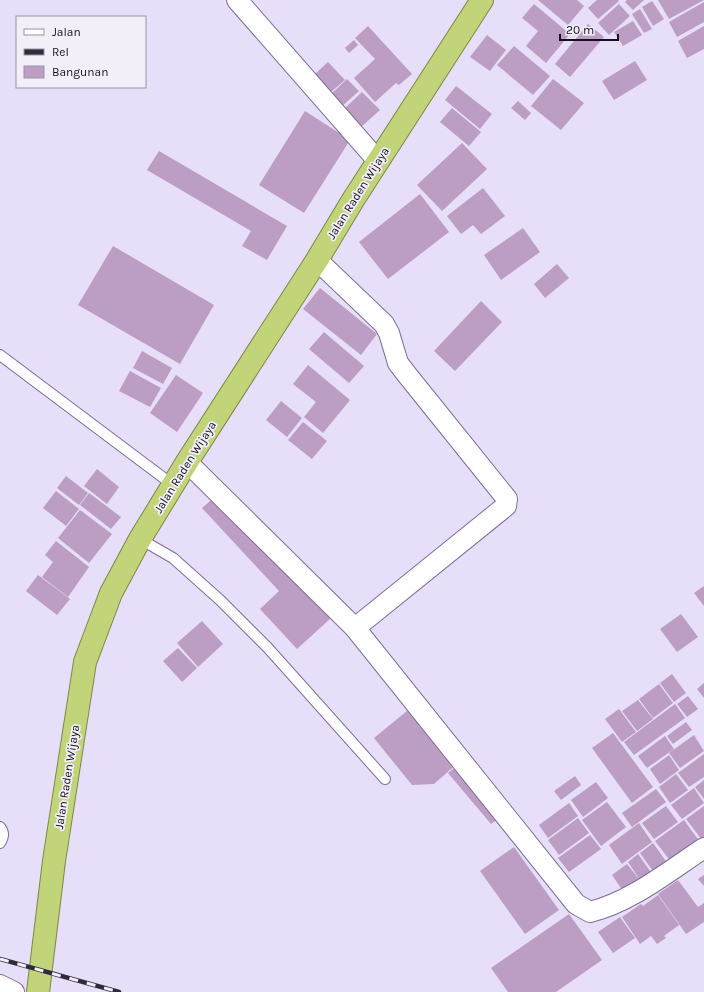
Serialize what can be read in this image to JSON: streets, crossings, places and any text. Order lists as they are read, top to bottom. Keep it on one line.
{"streets":{"highway":["Jalan Raden Wijaya"]},"legend":["Jalan","Rel","Bangunan"],"scale_bar":"20 m"}
